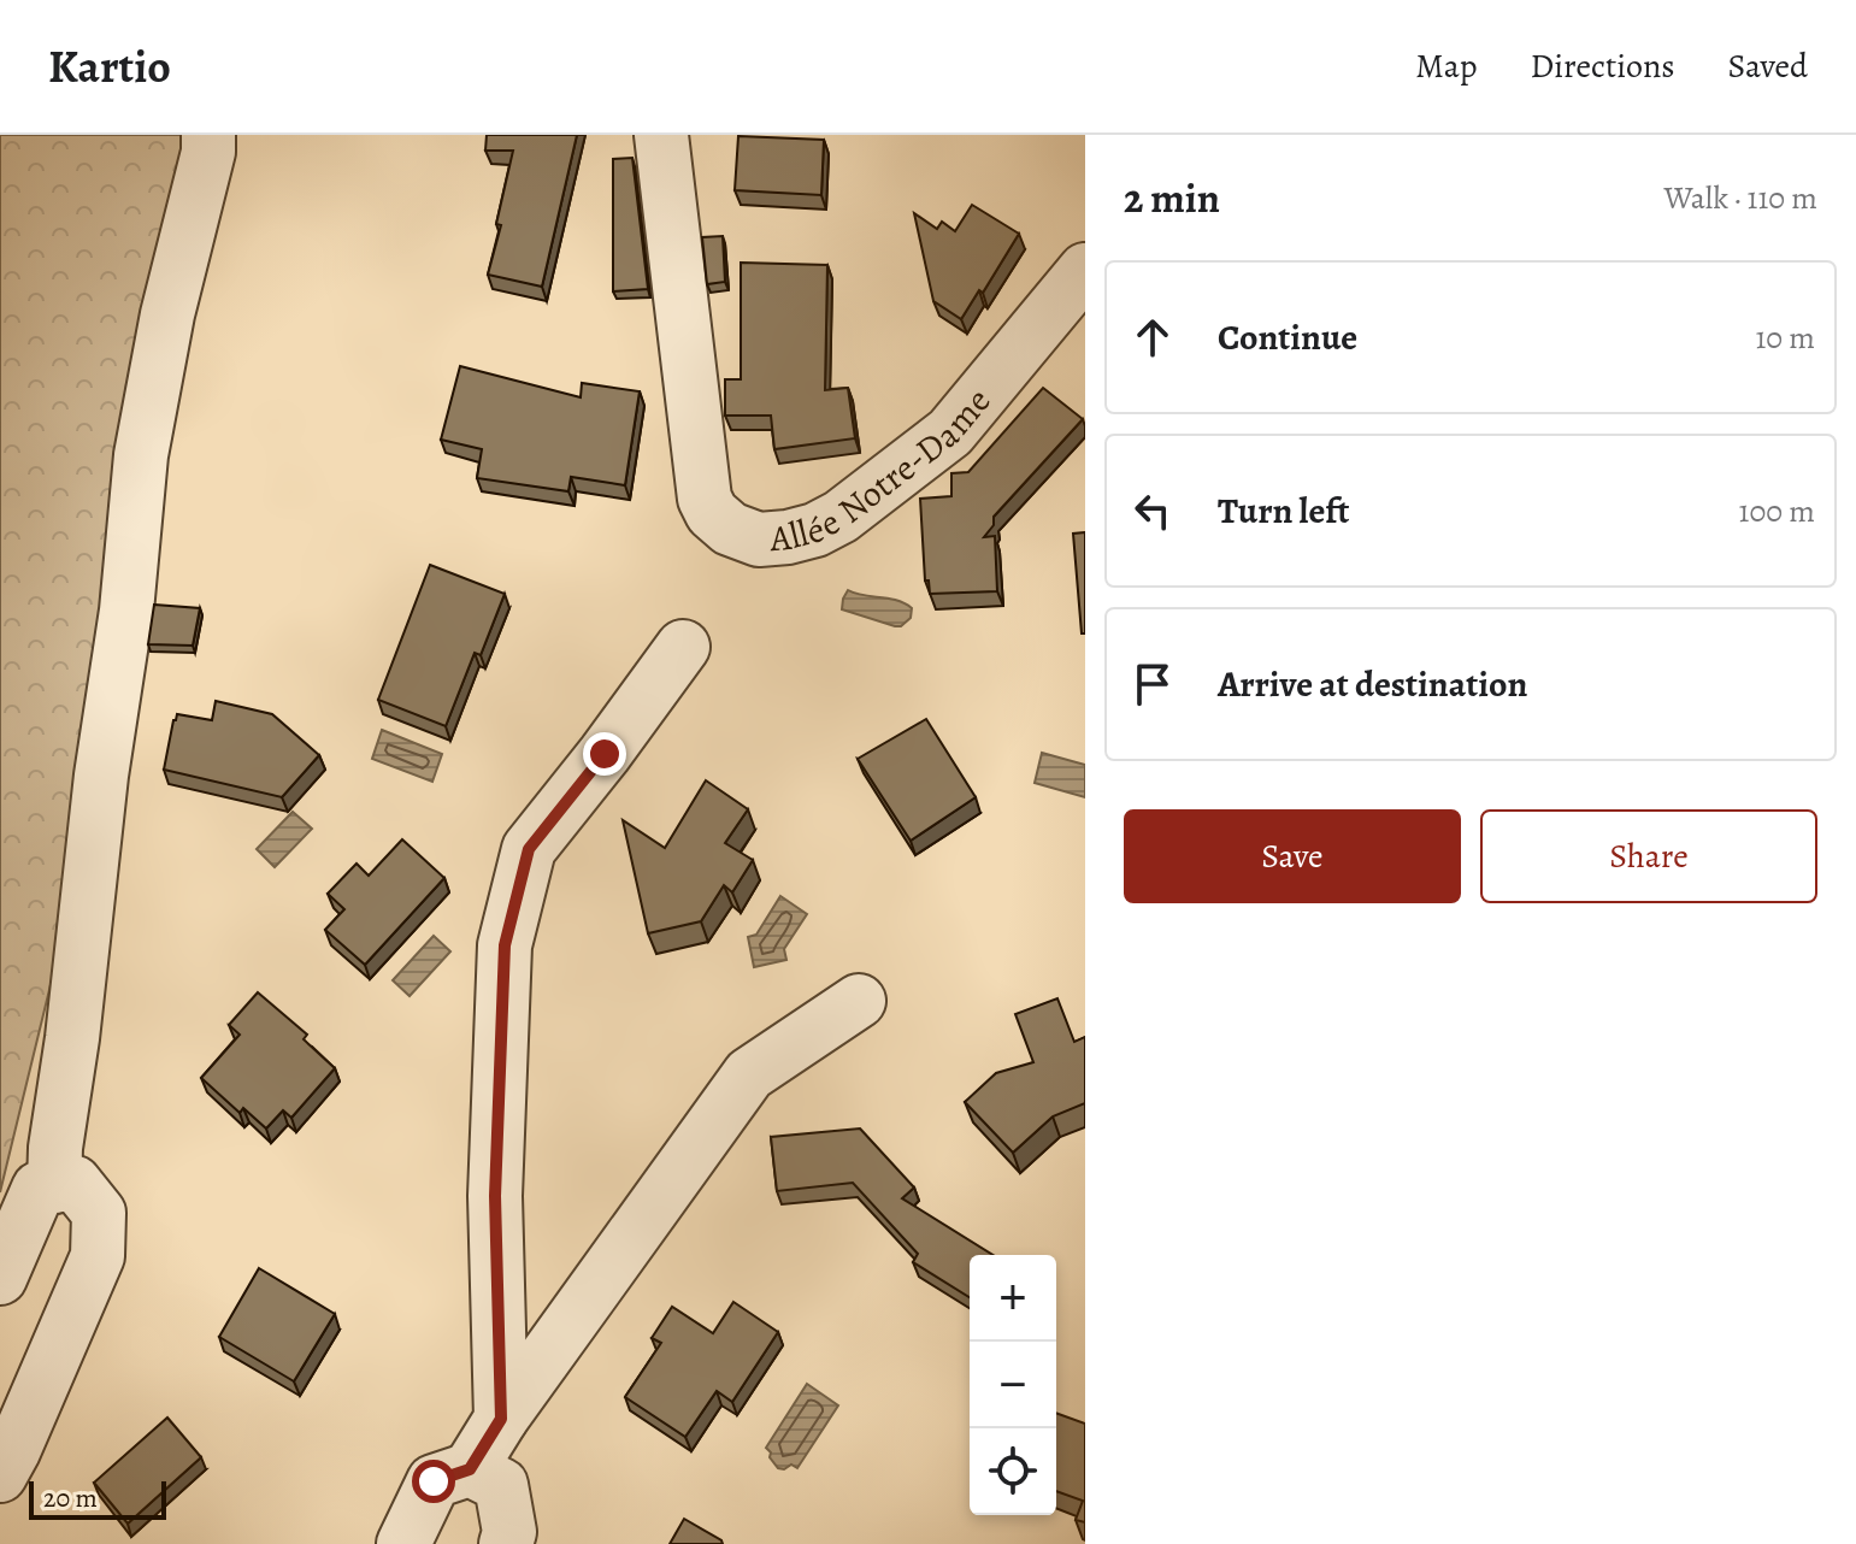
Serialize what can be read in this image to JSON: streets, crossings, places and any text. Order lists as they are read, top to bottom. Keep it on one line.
{"streets":{"street":["Allée Notre-Dame"]},"scale_bar":"20 m","page":{"header":"Kartio","nav":["Map","Directions","Saved"],"heading":["2 min","Walk · 110 m"],"list":[["Continue","10 m"],["Turn left","100 m"],"Arrive at destination"],"buttons":["Save","Share"],"map_buttons":["+","−"],"scale":"20 m"}}
